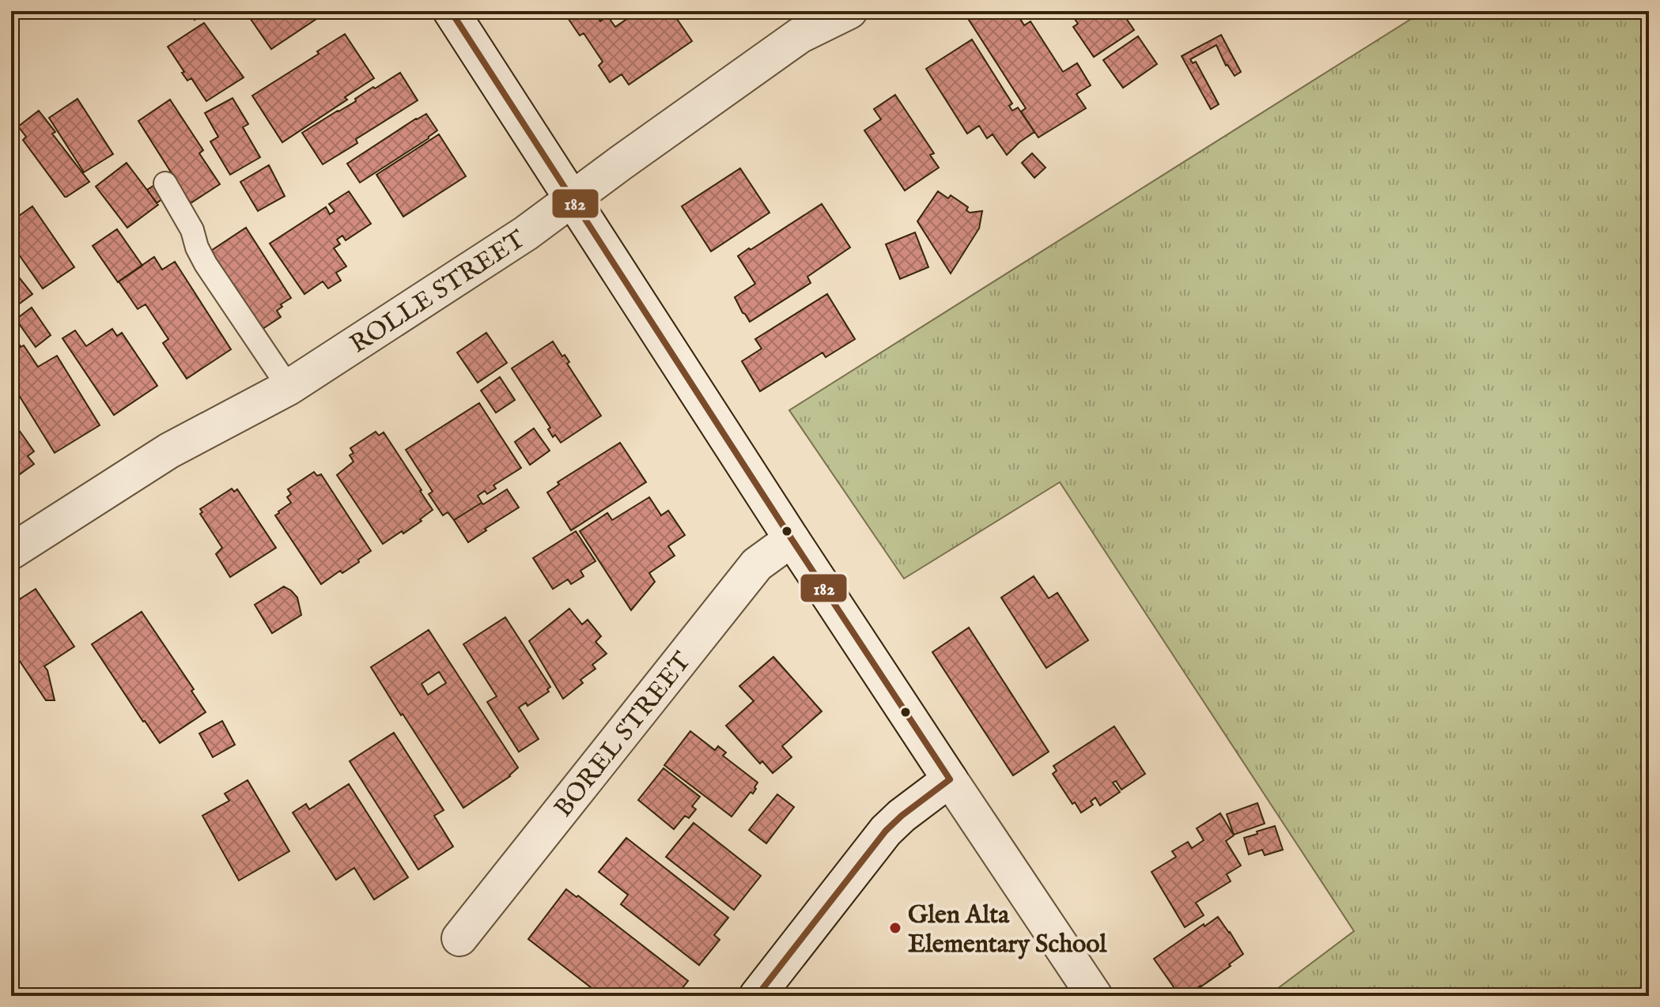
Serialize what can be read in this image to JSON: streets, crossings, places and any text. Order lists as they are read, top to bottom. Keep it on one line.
{"streets":{"street":["ROLLE STREET","BOREL STREET"]},"places":["Glen Alta Elementary School"],"lines":["transit line 182"]}
